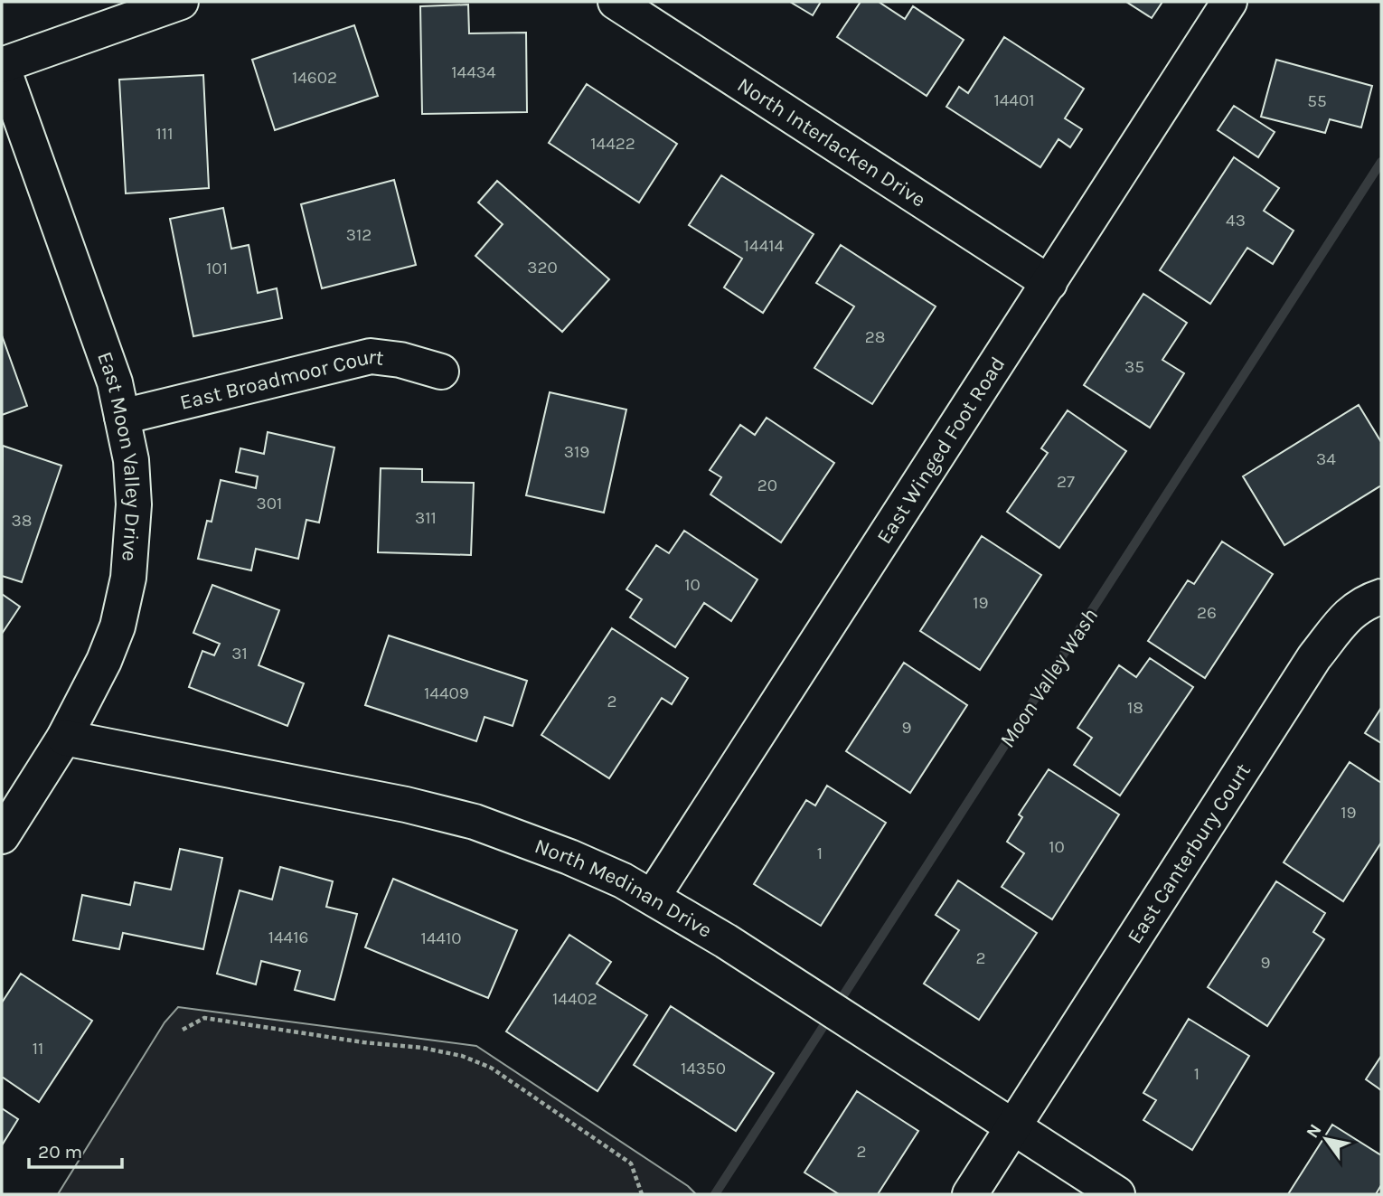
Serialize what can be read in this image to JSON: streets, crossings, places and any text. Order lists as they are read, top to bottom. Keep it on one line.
{"streets":{"street":["North Interlacken Drive","East Broadmoor Court","East Winged Foot Road","East Moon Valley Drive","East Canterbury Court","North Medinan Drive"]},"crossings":[["North Interlacken Drive","East Winged Foot Road"],["East Broadmoor Court","East Moon Valley Drive"],["East Winged Foot Road","North Medinan Drive"],["East Moon Valley Drive","North Medinan Drive"],["East Canterbury Court","North Medinan Drive"]],"water":["Moon Valley Wash"],"house_numbers":["14434","14602","14401","55","111","14422","43","312","14414","320","101","28","35","319","34","27","20","301","311","38","10","19","26","31","14409","2","18","9","19","10","1","14416","14410","2","9","14402","11","14350","1","2"],"scale_bar":"20 m","north":"top left"}
